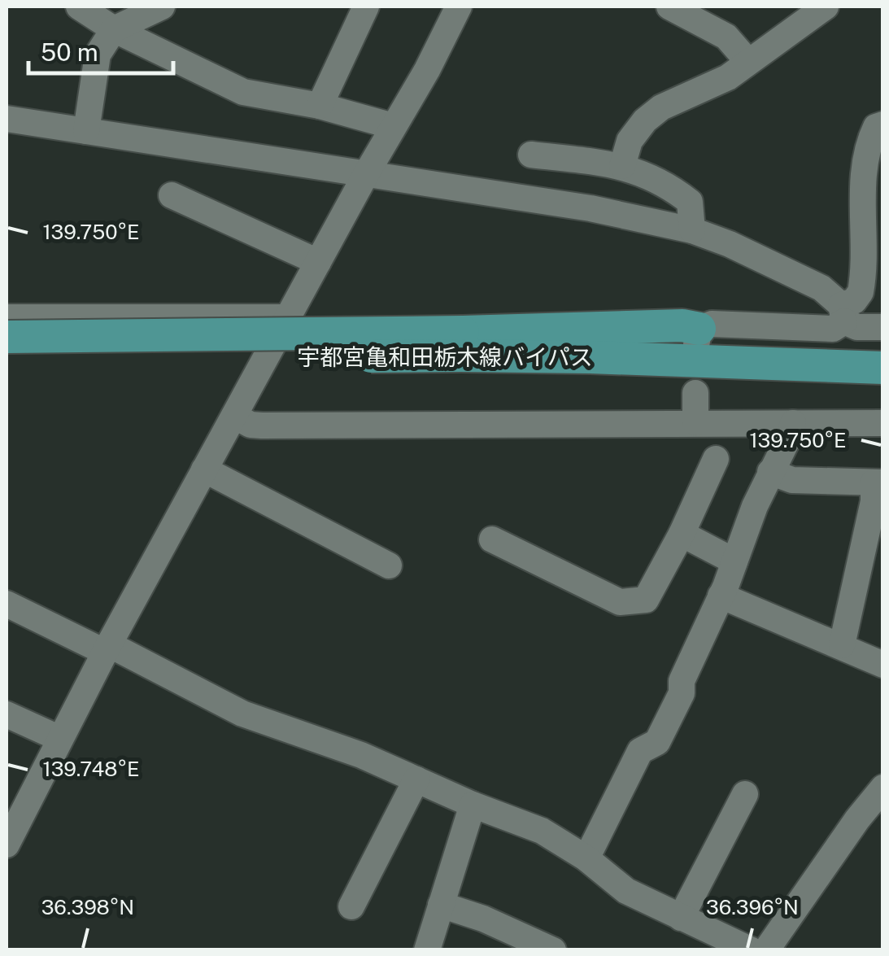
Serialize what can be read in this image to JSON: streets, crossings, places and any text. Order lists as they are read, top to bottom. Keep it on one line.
{"streets":{"main road":["宇都宮亀和田栃木線バイパス"]},"scale_bar":"50 m","coordinates":["139.750°E","139.748°E","36.398°N","36.396°N"]}
